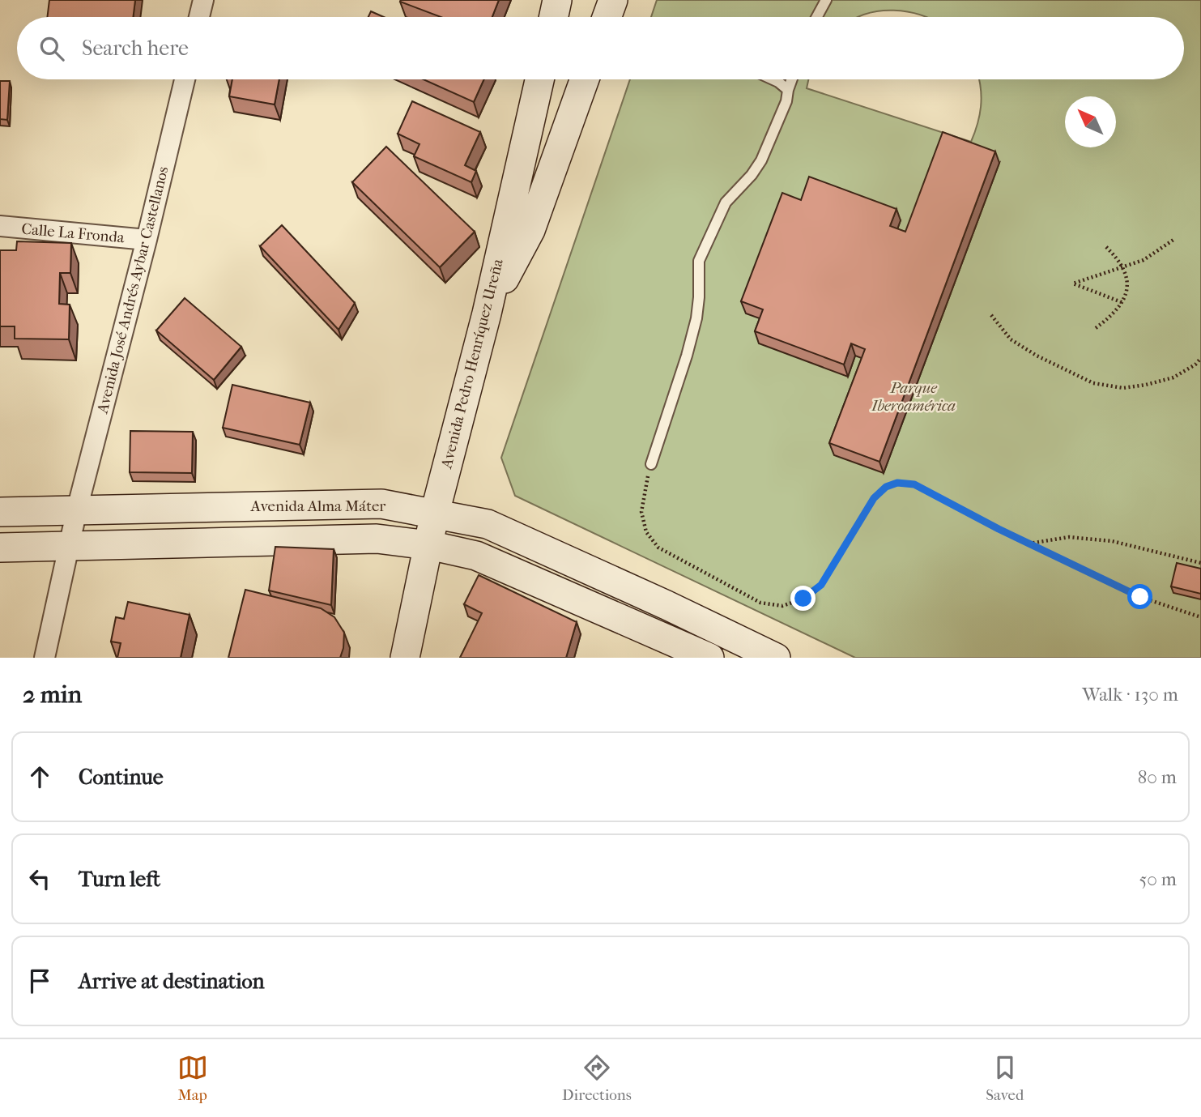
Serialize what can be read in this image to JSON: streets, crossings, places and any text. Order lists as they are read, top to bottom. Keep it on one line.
{"streets":{"main road":["Avenida Pedro Henríquez Ureña","Avenida Alma Máter"],"street":["Calle La Fronda","Avenida José Andrés Aybar Castellanos"]},"crossings":[["Calle La Fronda","Avenida José Andrés Aybar Castellanos"],["Avenida José Andrés Aybar Castellanos","Avenida Alma Máter"],["Avenida Pedro Henríquez Ureña","Avenida Alma Máter"]],"parks":["Parque Iberoamérica"],"north":"top left","page":{"search":"Search here","heading":["2 min","Walk · 130 m"],"list":[["Continue","80 m"],["Turn left","50 m"],"Arrive at destination"],"nav":["Map","Directions","Saved"]}}
